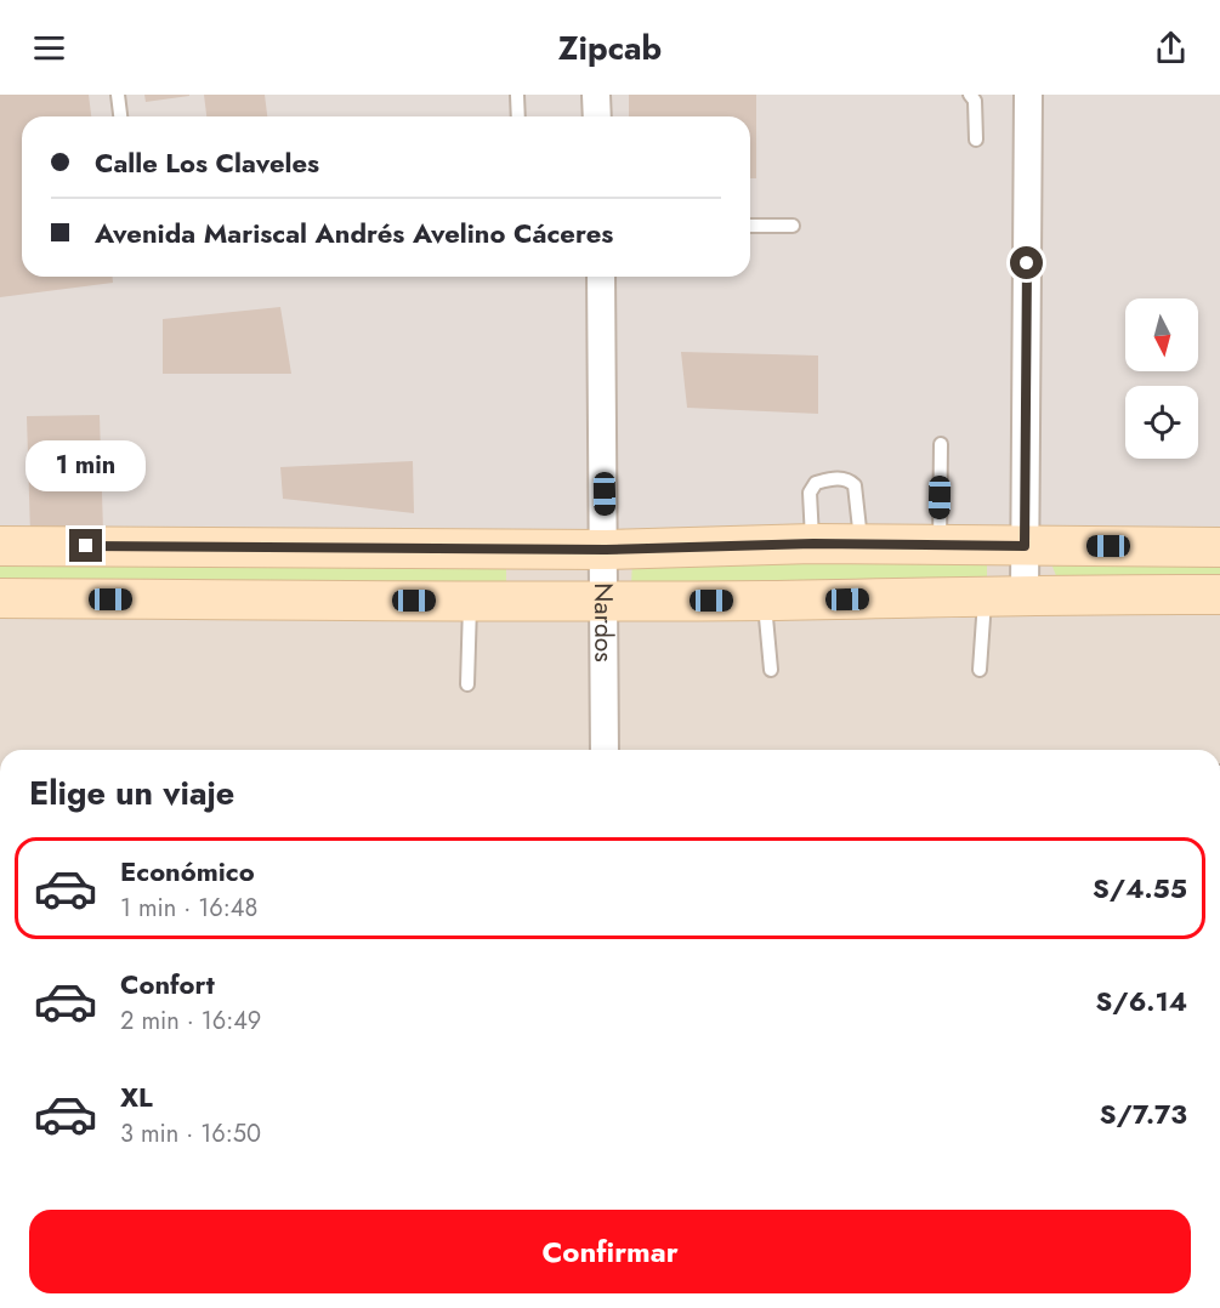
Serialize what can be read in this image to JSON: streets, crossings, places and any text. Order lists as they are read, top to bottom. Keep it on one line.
{"streets":{"street":["Nardos"]},"north":"bottom","page":{"header":"Zipcab","banner":["Calle Los Claveles","Avenida Mariscal Andrés Avelino Cáceres"],"bubble":"1 min","heading":"Elige un viaje","list":[{"name":"Económico","note":"1 min · 16:48","value":"S/4.55"},{"name":"Confort","note":"2 min · 16:49","value":"S/6.14"},{"name":"XL","note":"3 min · 16:50","value":"S/7.73"}],"buttons":"Confirmar"}}
